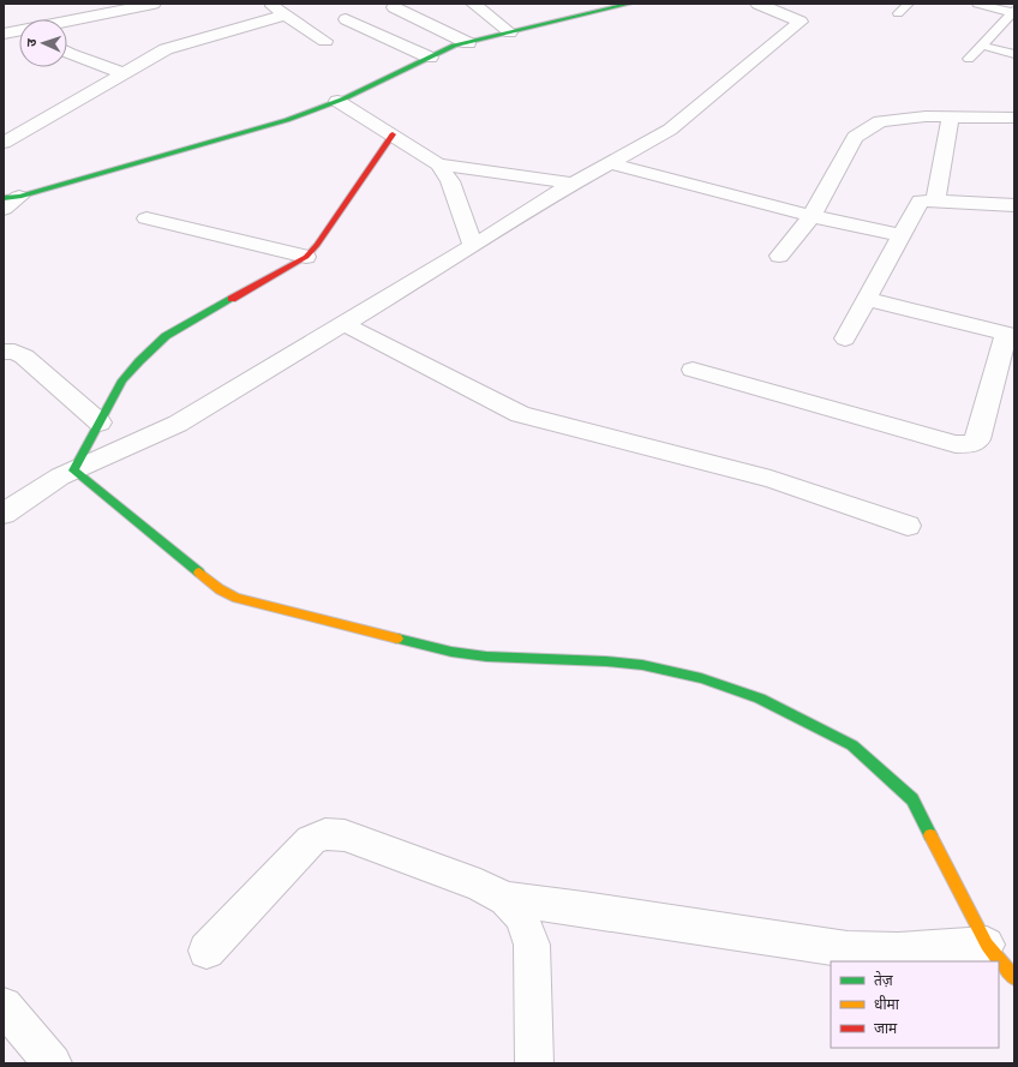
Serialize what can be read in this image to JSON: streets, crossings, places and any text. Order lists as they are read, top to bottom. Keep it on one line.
{"legend":["तेज़","धीमा","जाम"],"north":"left"}
